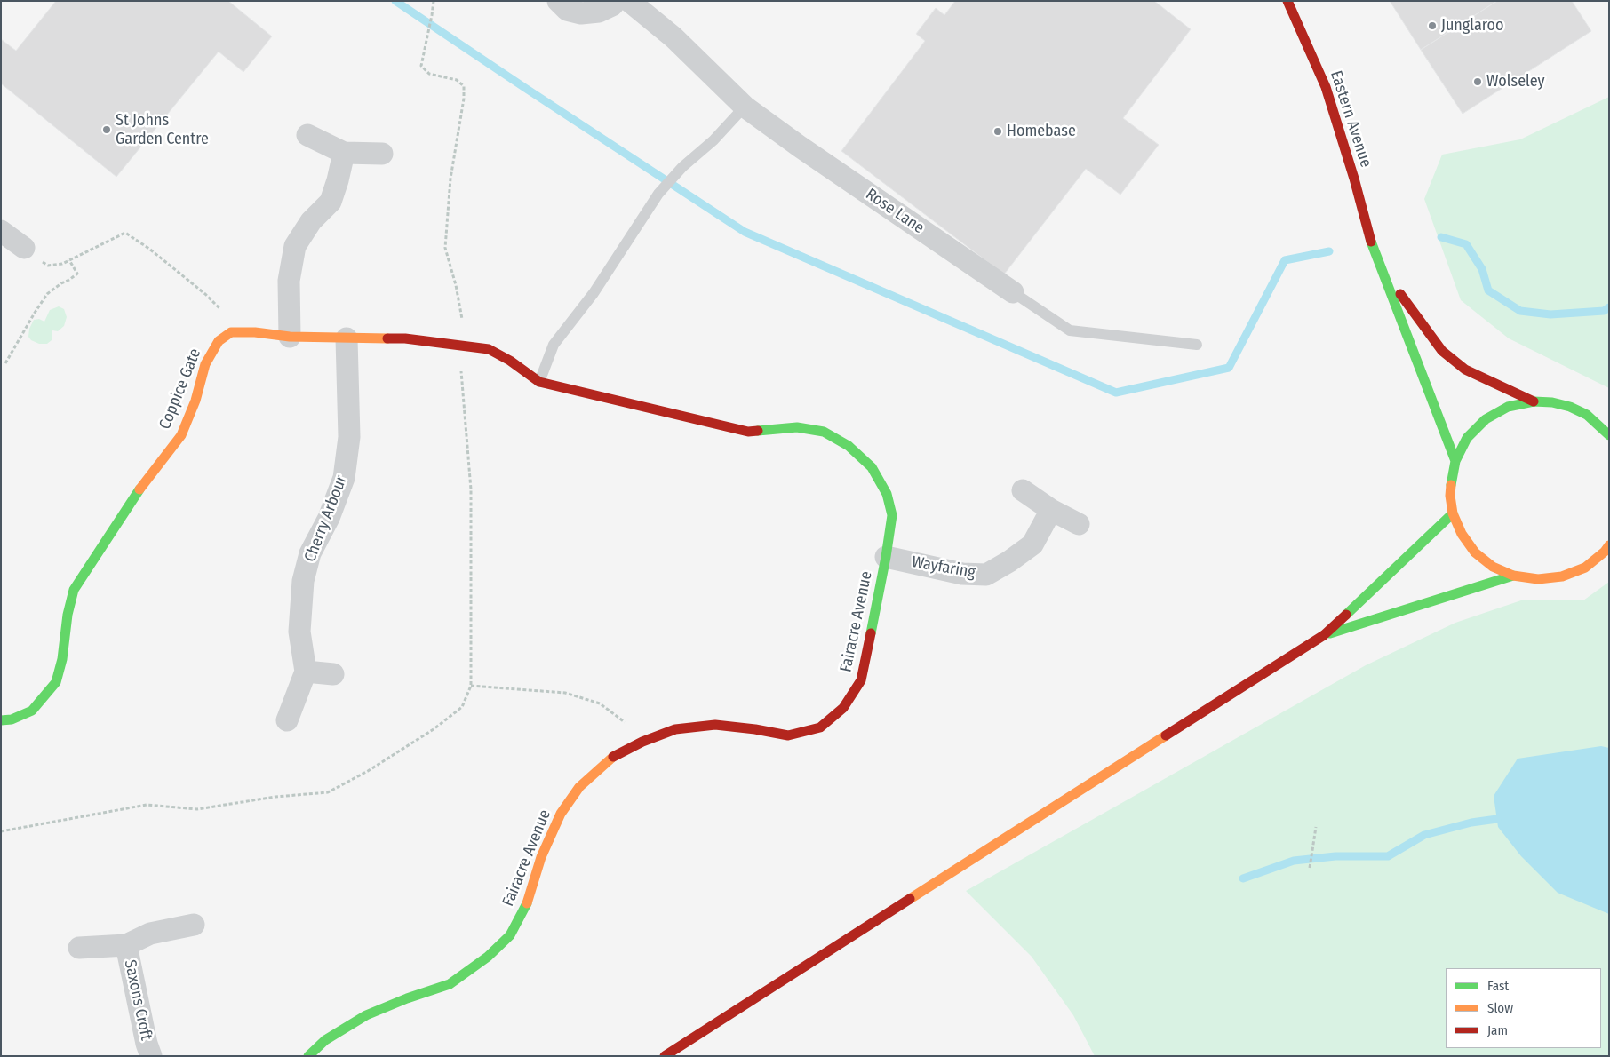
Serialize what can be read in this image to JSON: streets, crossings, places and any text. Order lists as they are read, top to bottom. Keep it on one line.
{"streets":{"main road":["Eastern Avenue","Coppice Gate","Fairacre Avenue"],"street":["Rose Lane","Cherry Arbour","Wayfaring","Saxons Croft"]},"crossings":[["Wayfaring","Fairacre Avenue"]],"places":["Junglaroo","Wolseley","St Johns Garden Centre","Homebase"],"legend":["Fast","Slow","Jam"]}
